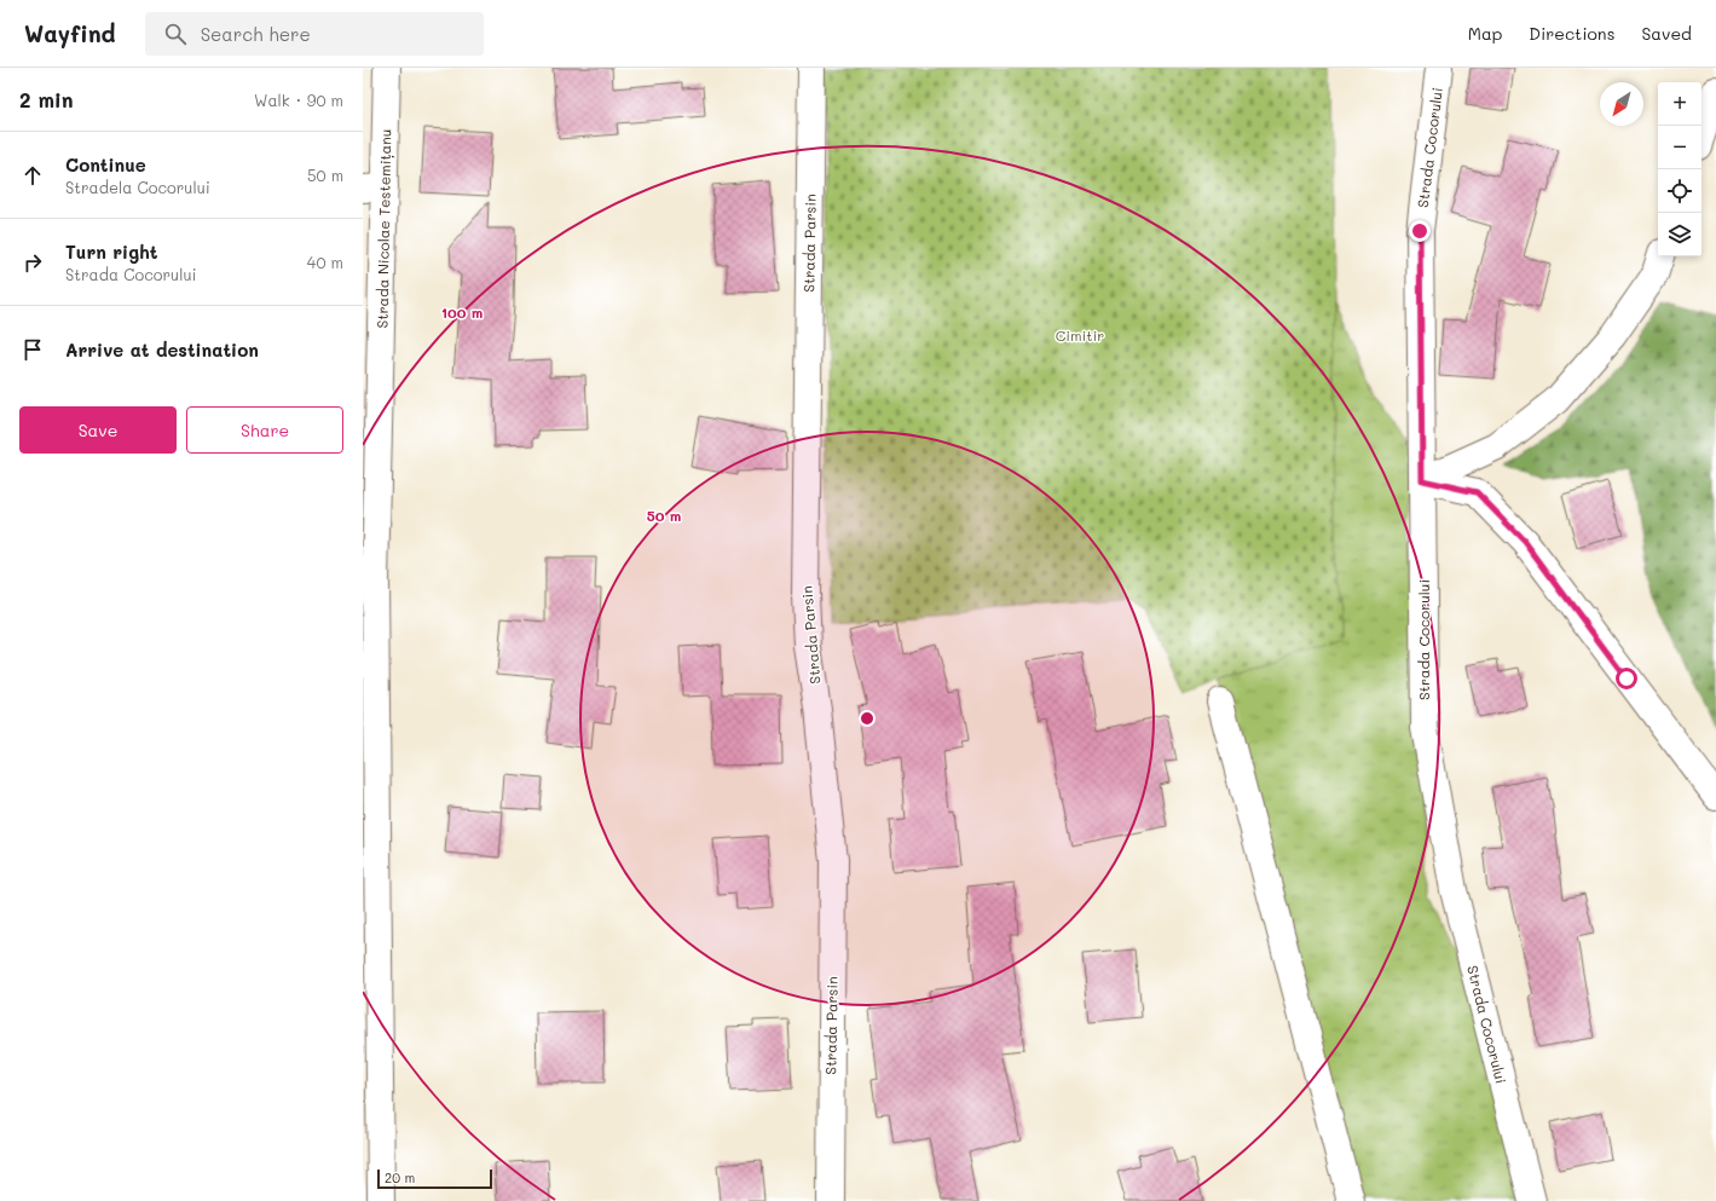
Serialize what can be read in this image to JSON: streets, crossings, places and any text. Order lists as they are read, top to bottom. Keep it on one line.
{"streets":{"street":["Strada Cocorului","Strada Nicolae Testemițanu","Strada Parsin"]},"parks":["Cimitir"],"scale_bar":"20 m","north":"bottom left","page":{"header":"Wayfind","search":"Search here","nav":["Map","Directions","Saved"],"heading":["2 min","Walk · 90 m"],"map_buttons":["+","−"],"list":[["Continue","Stradela Cocorului","50 m"],["Turn right","Strada Cocorului","40 m"],"Arrive at destination"],"buttons":["Save","Share"],"scale":"20 m"},"rings":["100 m","50 m"]}
